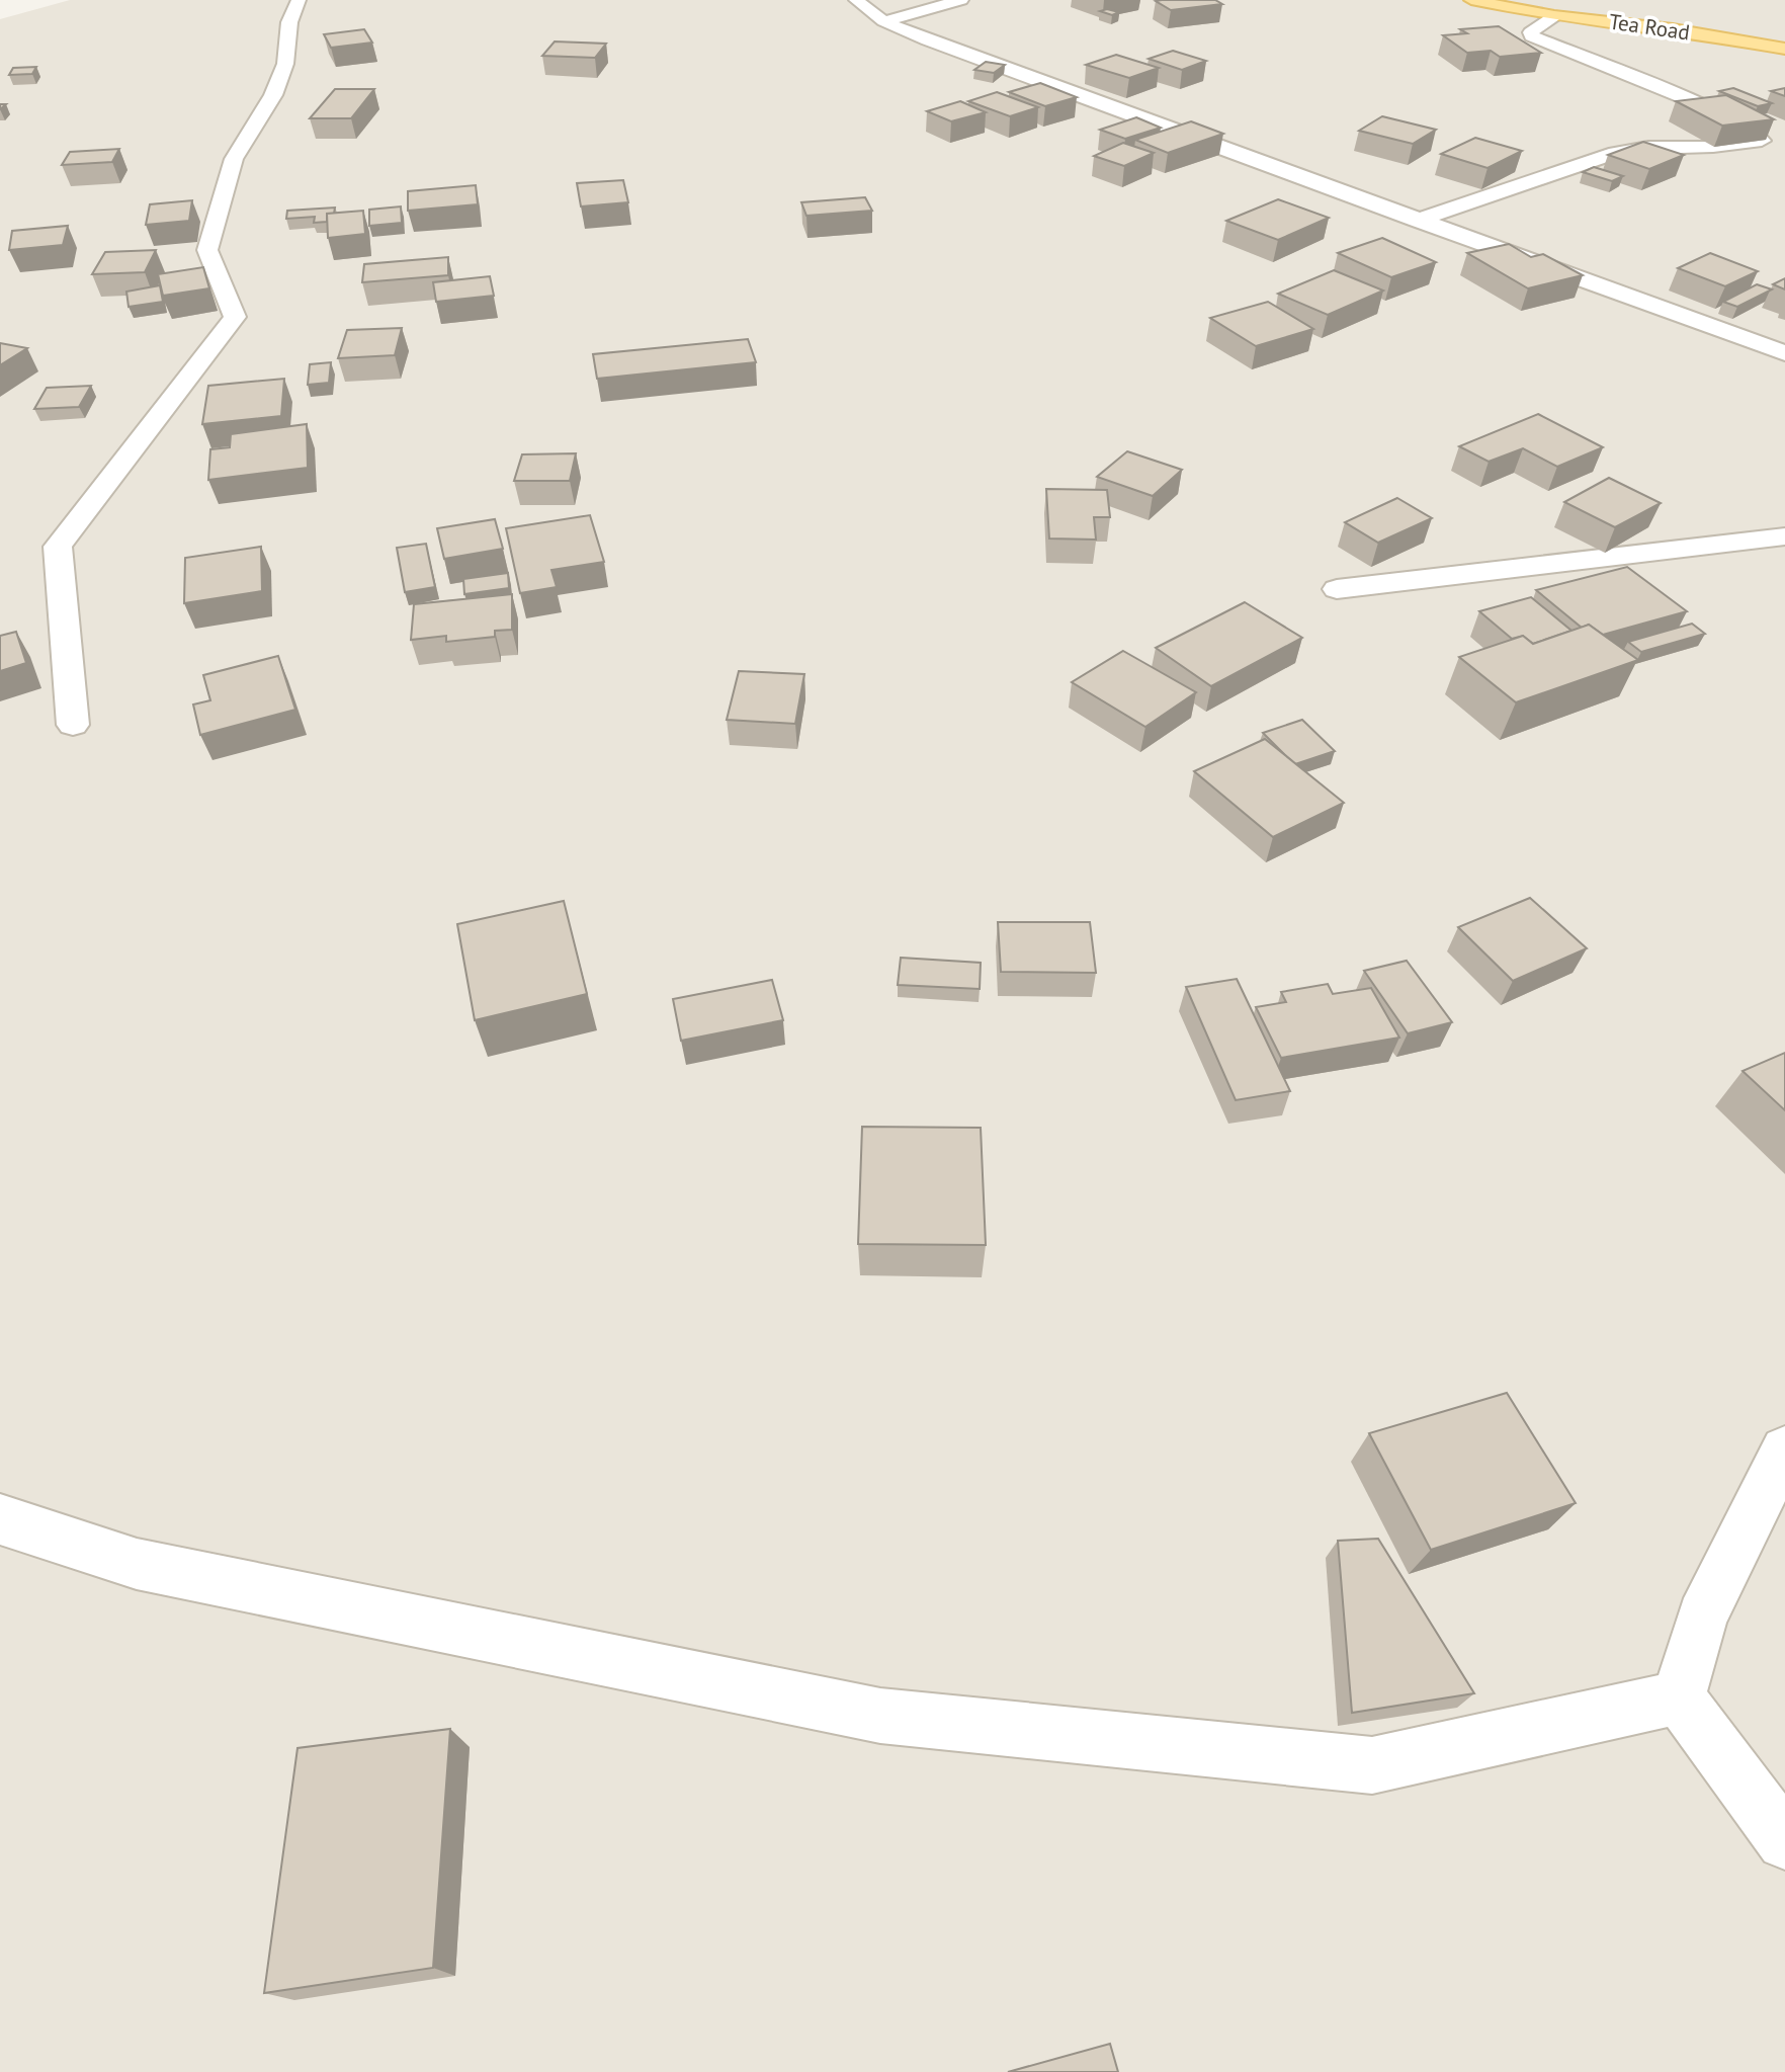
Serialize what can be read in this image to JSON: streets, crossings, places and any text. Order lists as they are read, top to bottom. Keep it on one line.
{"streets":{"main road":["Tea Road"]}}
